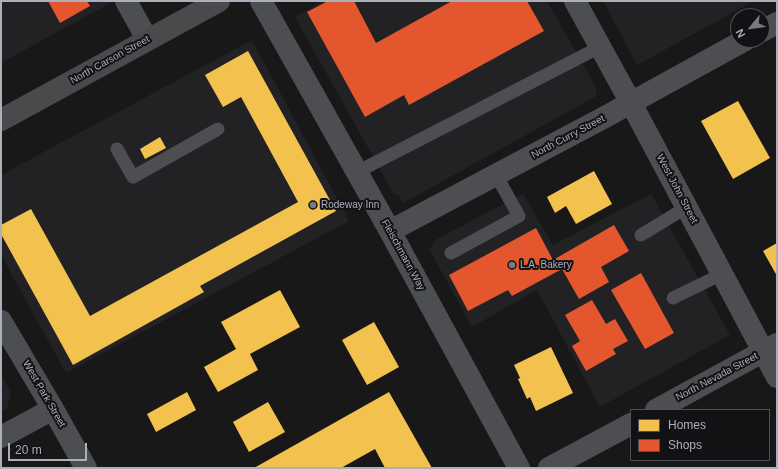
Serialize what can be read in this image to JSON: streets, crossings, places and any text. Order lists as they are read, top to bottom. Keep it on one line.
{"streets":{"main road":["North Carson Street"],"street":["North Curry Street","West John Street","Fleischmann Way","North Nevada Street","West Park Street"]},"crossings":[["North Curry Street","West John Street"],["North Curry Street","Fleischmann Way"],["West John Street","North Nevada Street"]],"places":["Rodeway Inn","L.A. Bakery"],"legend":["Homes","Shops"],"scale_bar":"20 m","north":"bottom left"}
